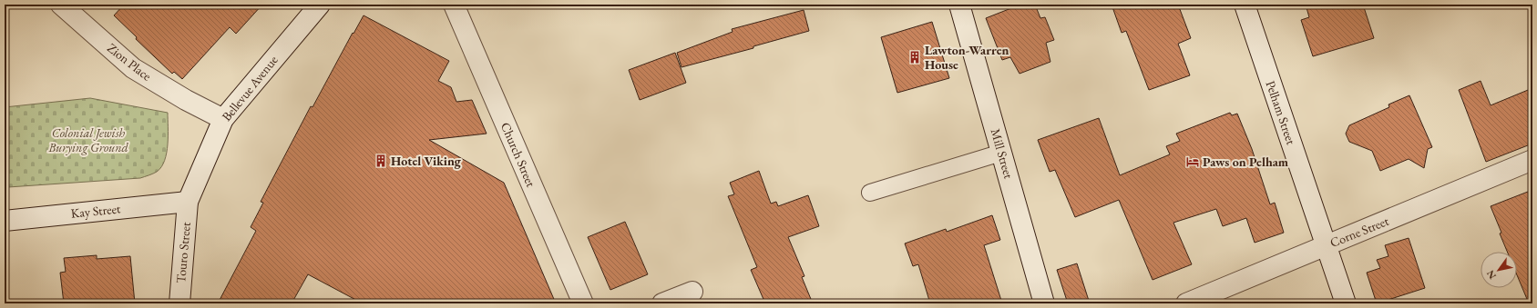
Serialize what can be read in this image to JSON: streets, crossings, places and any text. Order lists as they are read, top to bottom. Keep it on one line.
{"streets":{"street":["Zion Place","Bellevue Avenue","Pelham Street","Mill Street","Church Street","Kay Street","Corne Street","Touro Street"]},"crossings":[["Zion Place","Bellevue Avenue"],["Bellevue Avenue","Kay Street"],["Bellevue Avenue","Touro Street"],["Pelham Street","Corne Street"],["Kay Street","Touro Street"]],"parks":["Colonial Jewish Burying Ground"],"places":{"building":["Lawton-Warren House","Hotel Viking"],"hotel":["Paws on Pelham"]},"north":"bottom left"}
